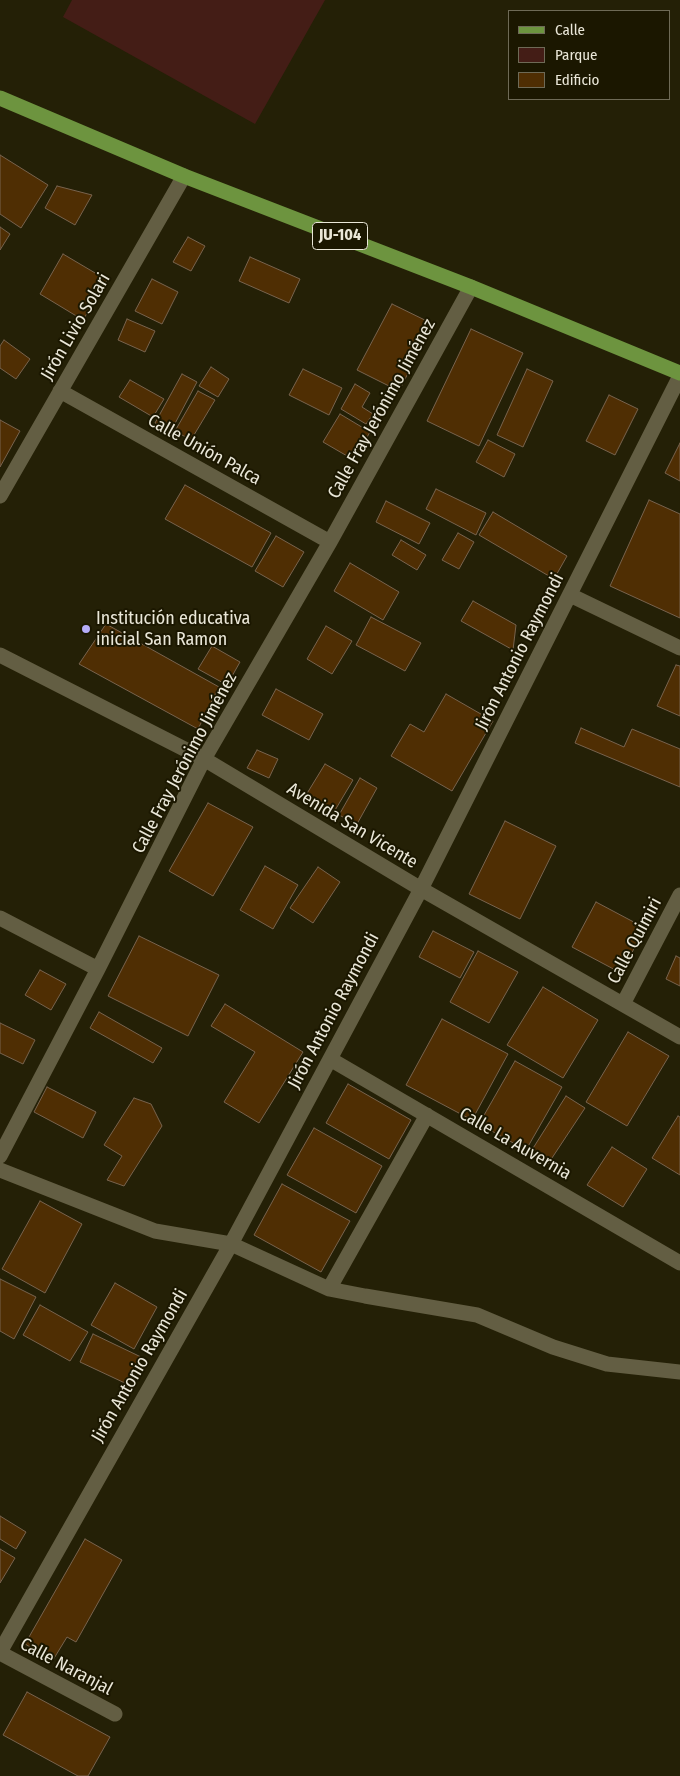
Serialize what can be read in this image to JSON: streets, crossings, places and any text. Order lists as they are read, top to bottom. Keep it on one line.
{"streets":{"main road":["JU-104"],"street":["Jirón Livio Solari","Calle Fray Jerónimo Jiménez","Calle Unión Palca","Jirón Antonio Raymondi","Avenida San Vicente","Calle Quimiri","Calle La Auvernia","Calle Naranjal"]},"crossings":[["JU-104","Jirón Livio Solari"],["JU-104","Calle Fray Jerónimo Jiménez"],["JU-104","Jirón Antonio Raymondi"],["Jirón Livio Solari","Calle Unión Palca"],["Calle Fray Jerónimo Jiménez","Calle Unión Palca"],["Calle Fray Jerónimo Jiménez","Avenida San Vicente"],["Jirón Antonio Raymondi","Avenida San Vicente"],["Jirón Antonio Raymondi","Calle La Auvernia"],["Jirón Antonio Raymondi","Calle Naranjal"],["Avenida San Vicente","Calle Quimiri"]],"places":["Institución educativa inicial San Ramon"],"legend":["Calle","Parque","Edificio"]}
